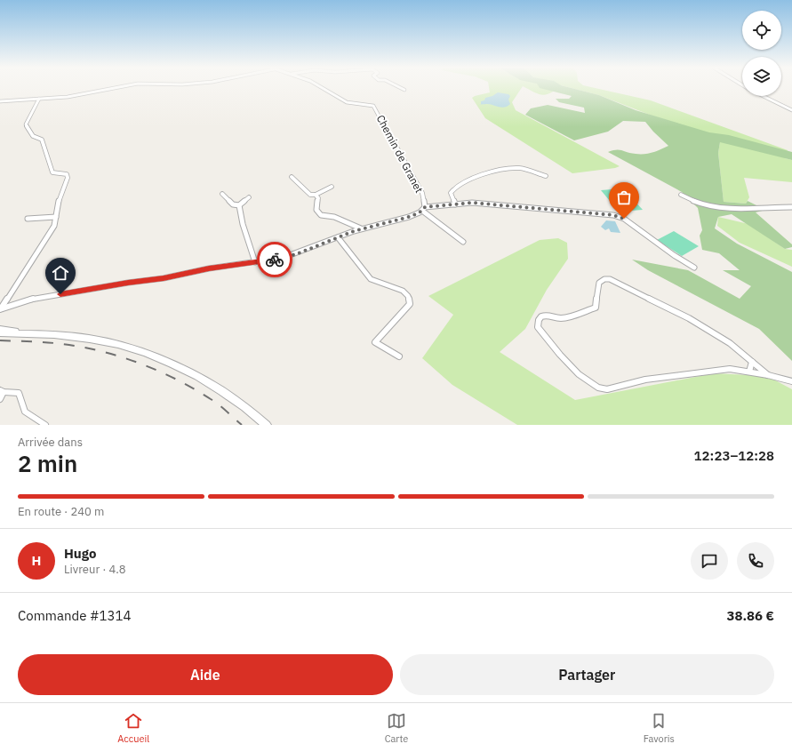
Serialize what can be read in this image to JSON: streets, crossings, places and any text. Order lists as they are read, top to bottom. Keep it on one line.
{"streets":{"street":["Chemin de Granet"]},"page":{"heading":["2 min","Arrivée dans","12:23–12:28"],"panel":["Hugo","Livreur · 4.8","Commande #1314","38.86 €"],"bar":"En route · 240 m","round":"H","buttons":["Aide","Partager"],"tabs":["Accueil","Carte","Favoris"]}}
